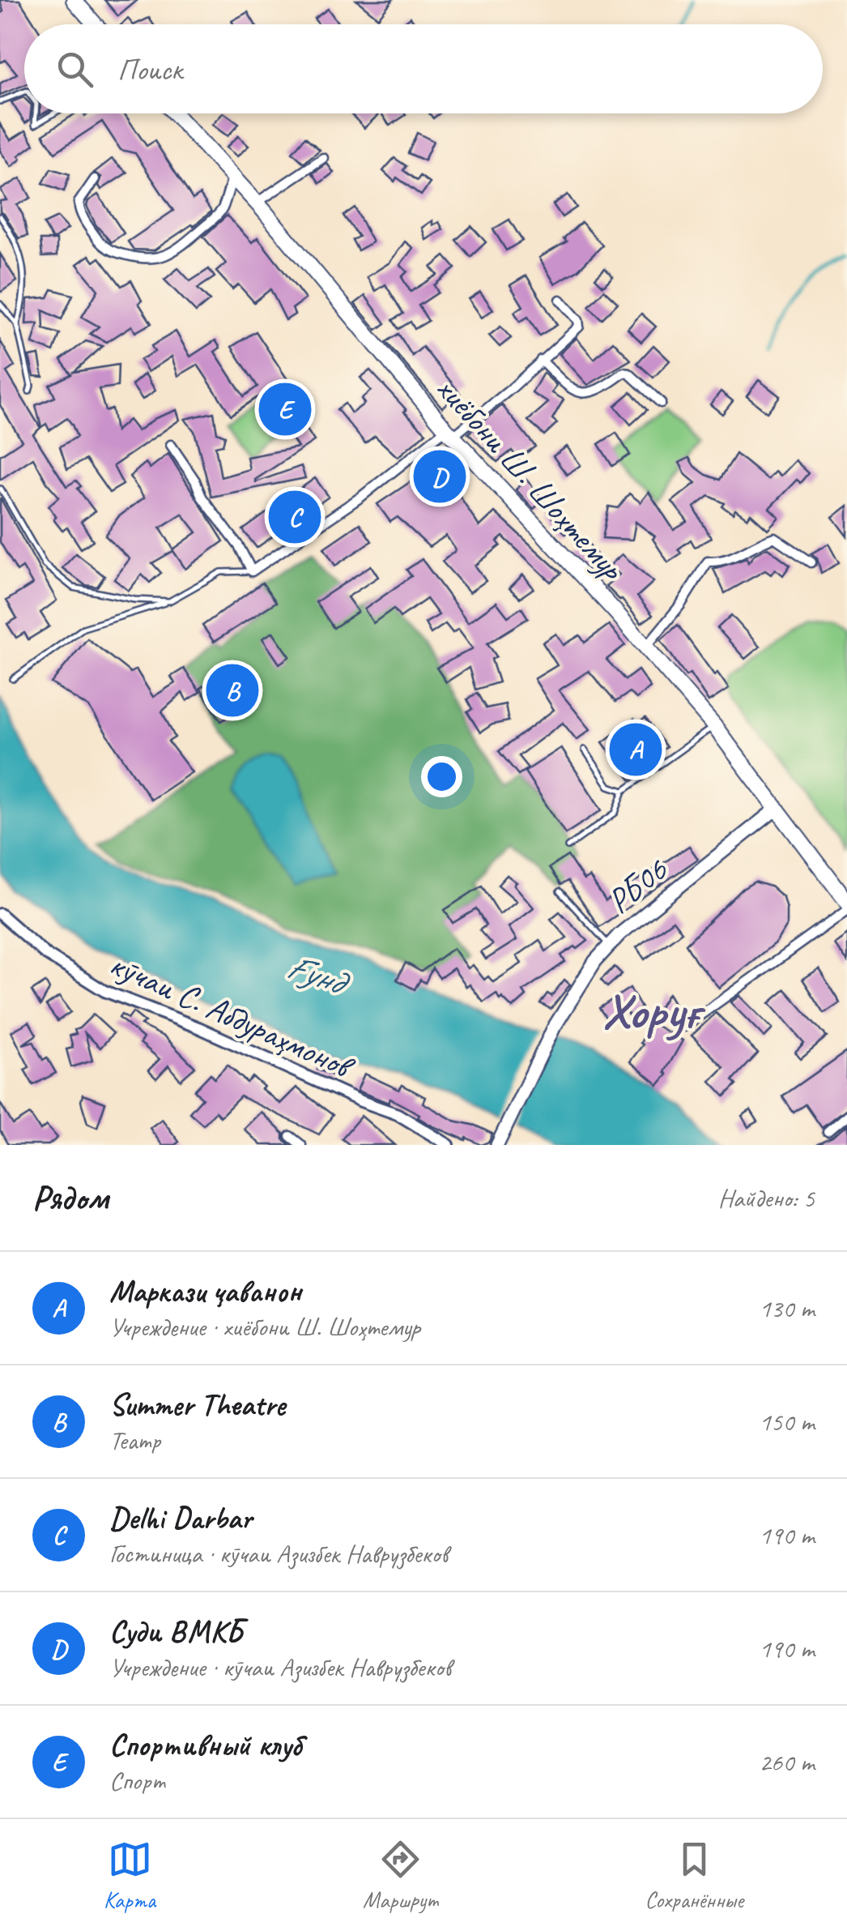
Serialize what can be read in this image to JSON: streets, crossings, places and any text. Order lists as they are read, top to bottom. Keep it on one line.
{"streets":{"main road":["хиёбони Ш. Шоҳтемур","РБ06"],"street":["кӯчаи С. Абдураҳмонов"]},"crossings":[["хиёбони Ш. Шоҳтемур","РБ06"]],"districts":["Хоруғ"],"water":["Ғунд"],"page":{"search":"Поиск","pins":["E","D","C","B","A"],"heading":["Рядом","Найдено: 5"],"list":[{"mark":"A","name":"Маркази ҷаванон","note":"Учреждение · хиёбони Ш. Шоҳтемур","value":"130 m"},{"mark":"B","name":"Summer Theatre","note":"Театр","value":"150 m"},{"mark":"C","name":"Delhi Darbar","note":"Гостиница · кӯчаи Азизбек Наврузбеков","value":"190 m"},{"mark":"D","name":"Суди ВМКБ","note":"Учреждение · кӯчаи Азизбек Наврузбеков","value":"190 m"},{"mark":"E","name":"Спортивный клуб","note":"Спорт","value":"260 m"}],"nav":["Карта","Маршрут","Сохранённые"]}}
